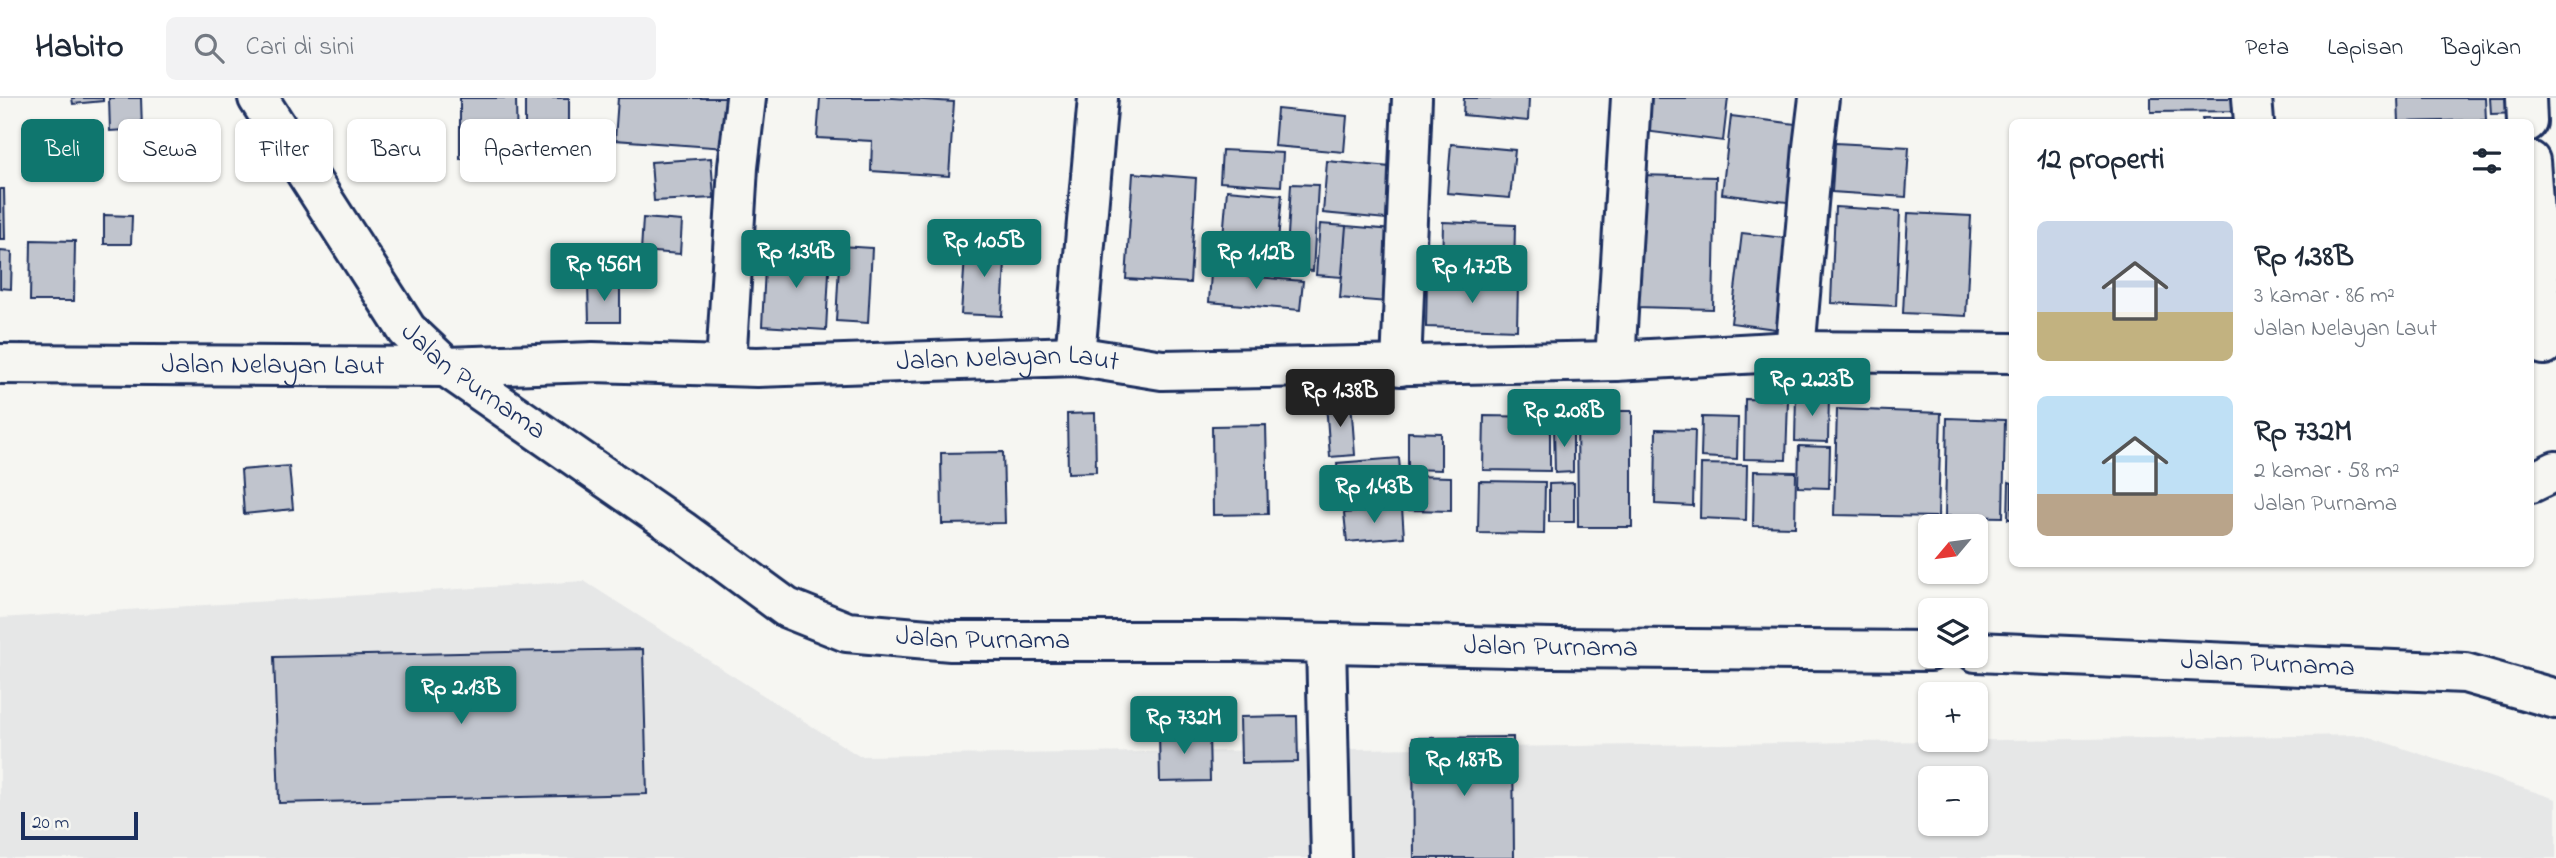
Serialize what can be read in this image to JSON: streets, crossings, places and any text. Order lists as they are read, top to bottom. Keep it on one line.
{"streets":{"street":["Jalan Nelayan Laut","Jalan Purnama"]},"crossings":[["Jalan Nelayan Laut","Jalan Purnama"]],"scale_bar":"20 m","north":"bottom left","page":{"header":"Habito","search":"Cari di sini","nav":["Peta","Lapisan","Bagikan"],"chip":["Beli","Sewa","Filter","Baru","Apartemen"],"heading":"12 properti","list":[{"name":"Rp 1.38B","note":"3 kamar · 86 m² · Jalan Nelayan Laut"},{"name":"Rp 732M","note":"2 kamar · 58 m² · Jalan Purnama"}],"price":["Rp 1.05B","Rp 1.34B","Rp 1.12B","Rp 956M","Rp 1.72B","Rp 2.23B","Rp 1.38B","Rp 2.08B","Rp 1.43B","Rp 2.13B","Rp 732M","Rp 1.87B"],"map_buttons":["+","−"],"scale":"20 m"}}
